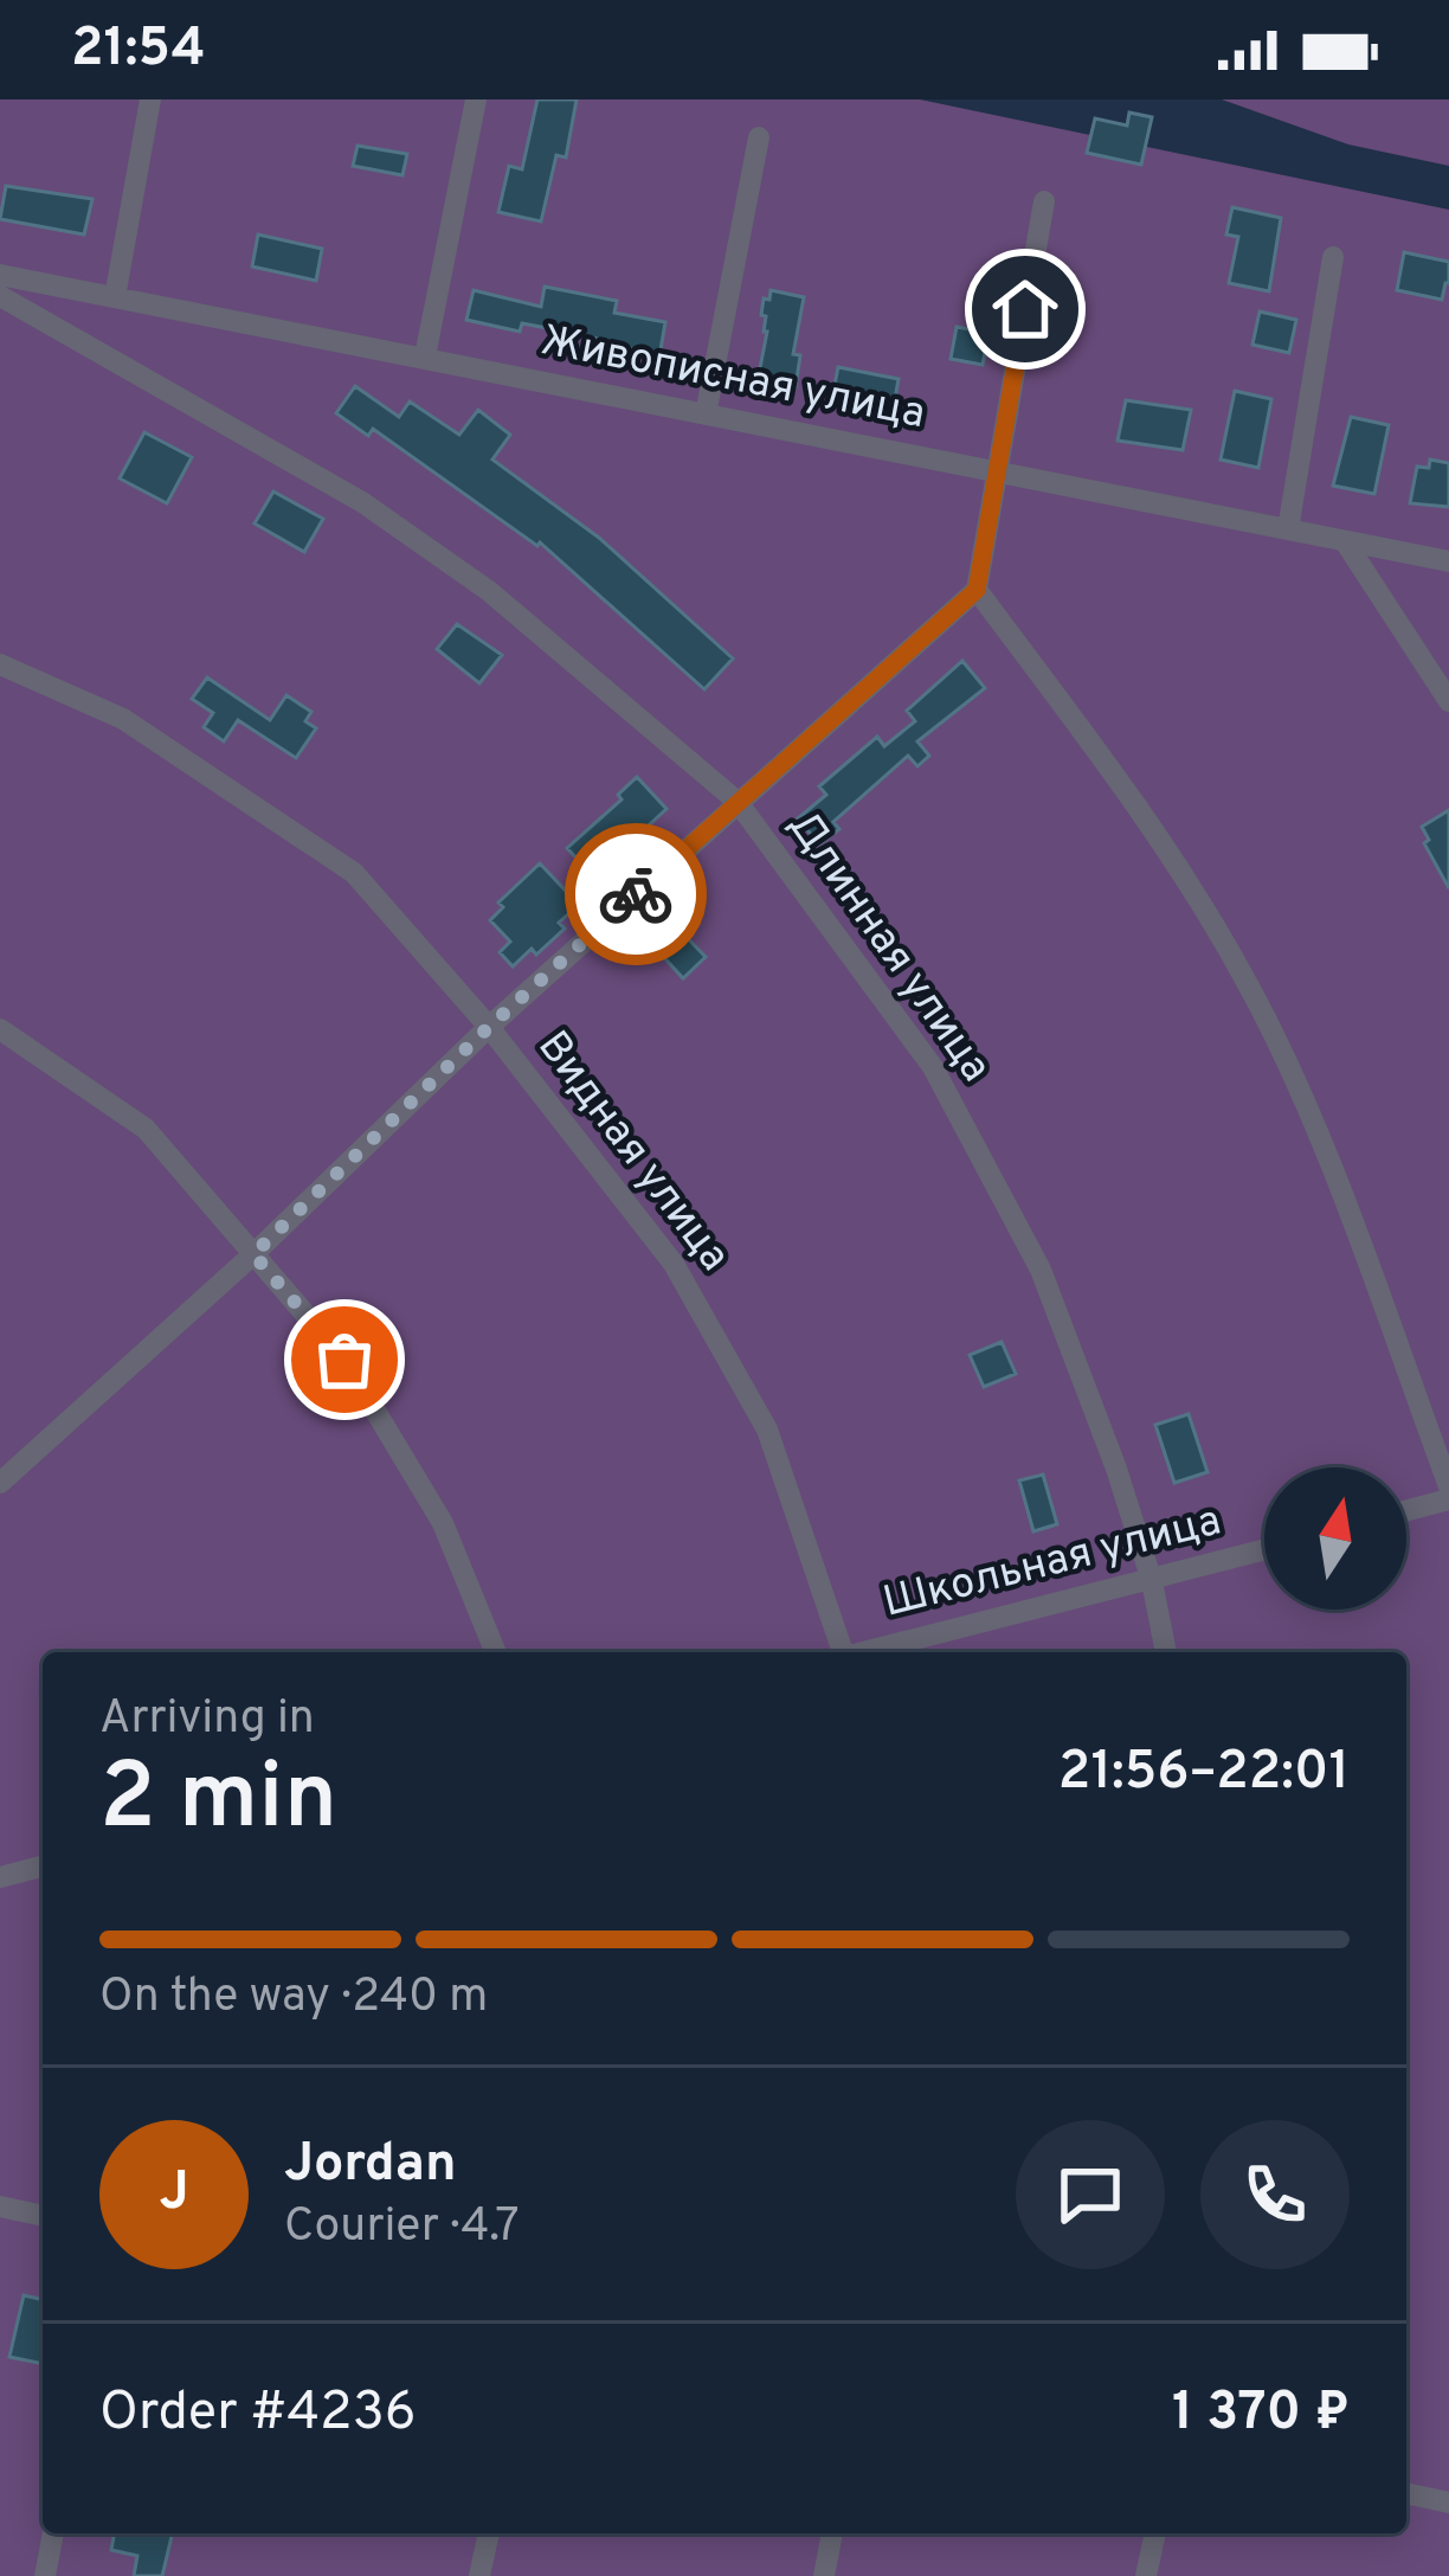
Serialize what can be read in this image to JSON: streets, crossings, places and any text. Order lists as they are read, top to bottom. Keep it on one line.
{"streets":{"street":["Живописная улица","Длинная улица","Видная улица","Школьная улица"]},"crossings":[["Длинная улица","Школьная улица"]],"north":"top","page":{"status":"21:54","heading":["2 min","Arriving in","21:56–22:01"],"panel":["Jordan","Courier · 4.7","Order #4236","1 370 ₽"],"bar":"On the way · 240 m","round":"J"}}
